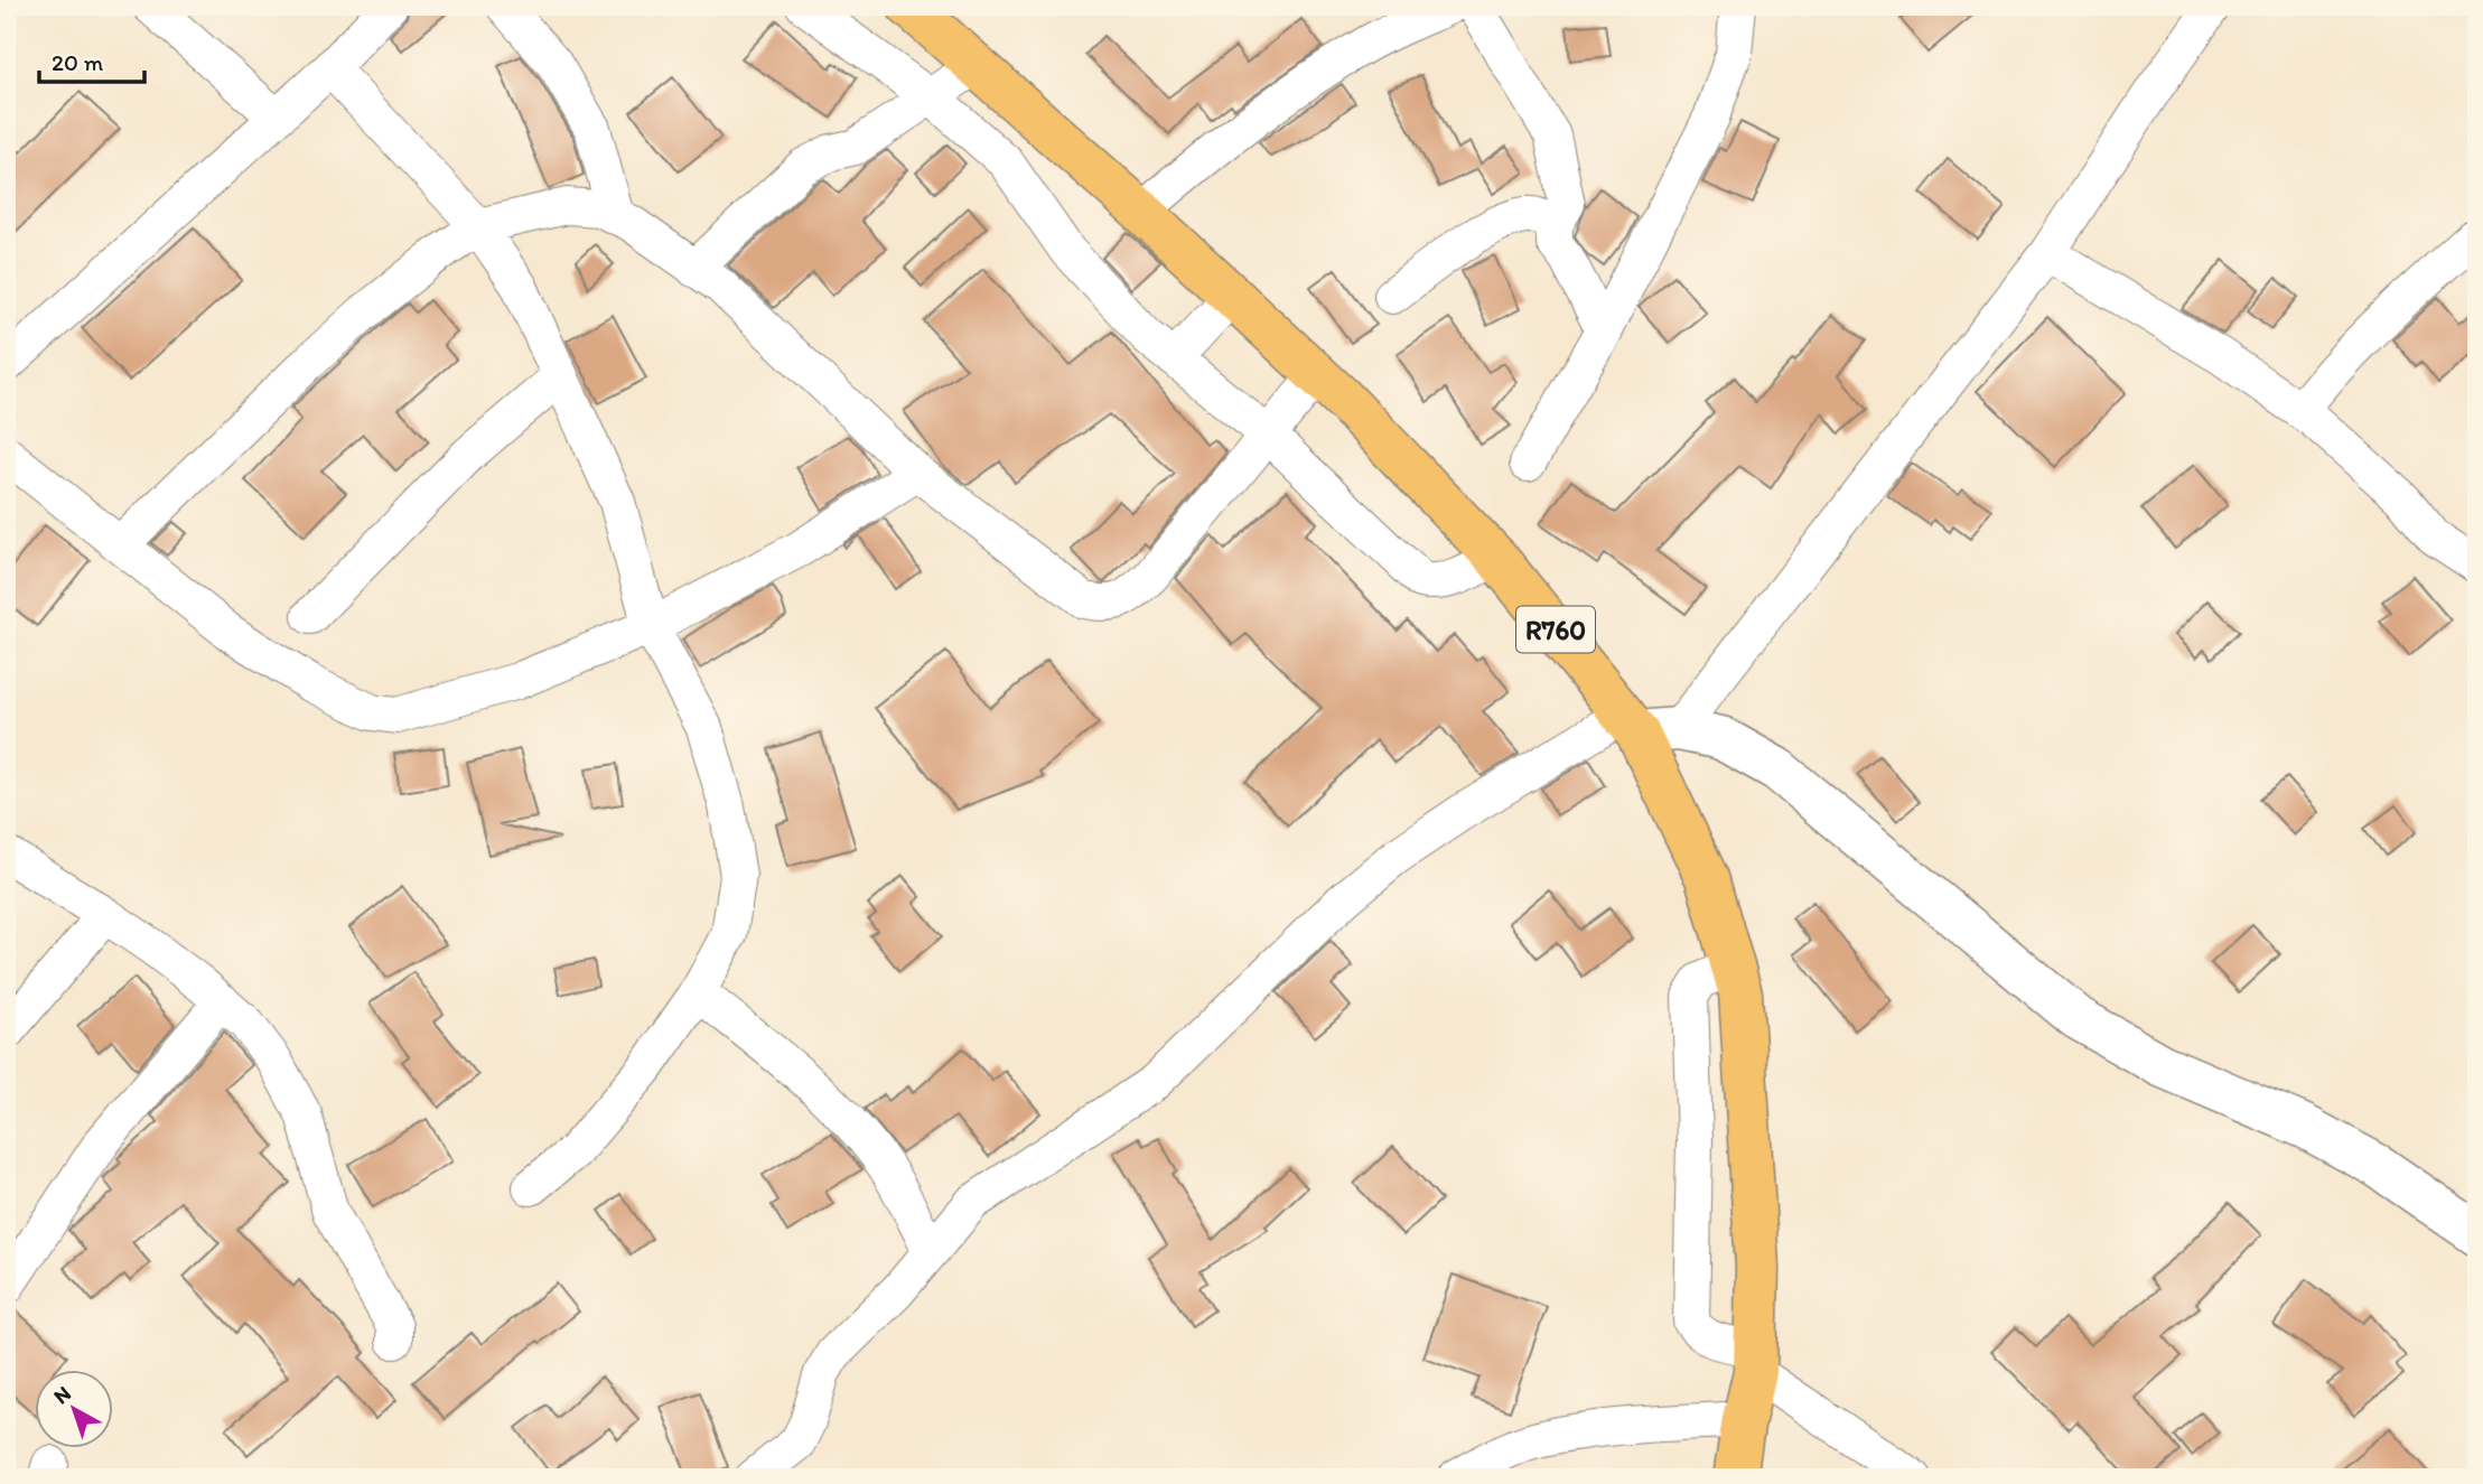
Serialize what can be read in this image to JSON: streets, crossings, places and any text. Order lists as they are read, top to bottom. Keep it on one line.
{"streets":{"main road":["R760"]},"scale_bar":"20 m","north":"top left"}
